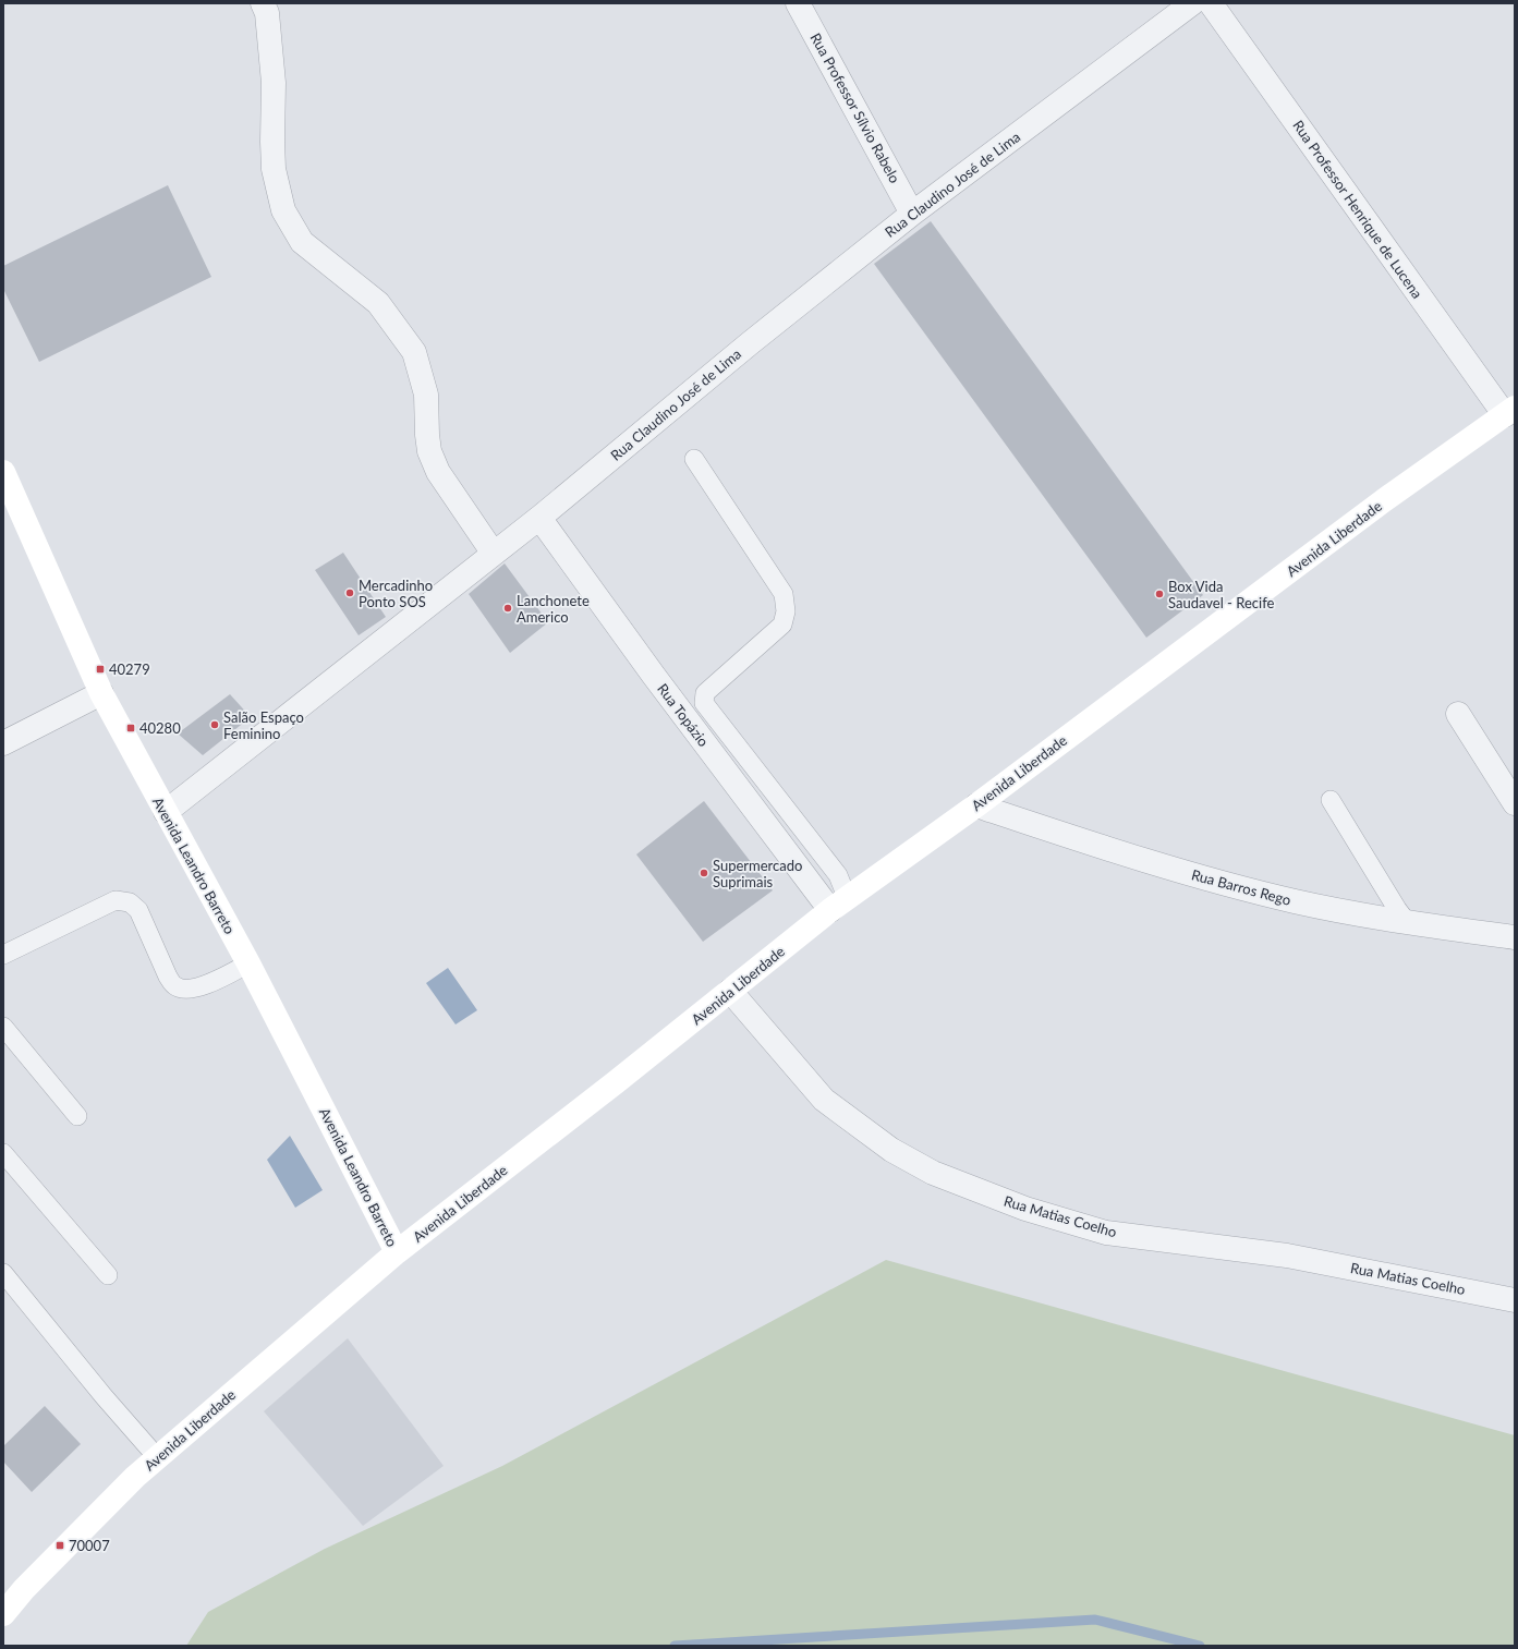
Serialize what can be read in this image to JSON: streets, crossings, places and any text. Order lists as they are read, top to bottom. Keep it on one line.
{"streets":{"main road":["Avenida Liberdade","Avenida Leandro Barreto"],"street":["Rua Professor Sílvio Rabelo","Rua Claudino José de Lima","Rua Professor Henrique de Lucena","Rua Topázio","Rua Barros Rego","Rua Matias Coelho"]},"crossings":[["Rua Professor Sílvio Rabelo","Rua Claudino José de Lima"],["Rua Claudino José de Lima","Rua Topázio"],["Rua Claudino José de Lima","Avenida Leandro Barreto"],["Rua Professor Henrique de Lucena","Avenida Liberdade"],["Avenida Liberdade","Rua Topázio"],["Avenida Liberdade","Avenida Leandro Barreto"],["Avenida Liberdade","Rua Barros Rego"],["Avenida Liberdade","Rua Matias Coelho"]],"places":{"other":["Mercadinho Ponto SOS","Box Vida Saudavel - Recife","Lanchonete Americo","Salão Espaço Feminino","Supermercado Suprimais"],"transit":["40279","40280","70007"]}}
